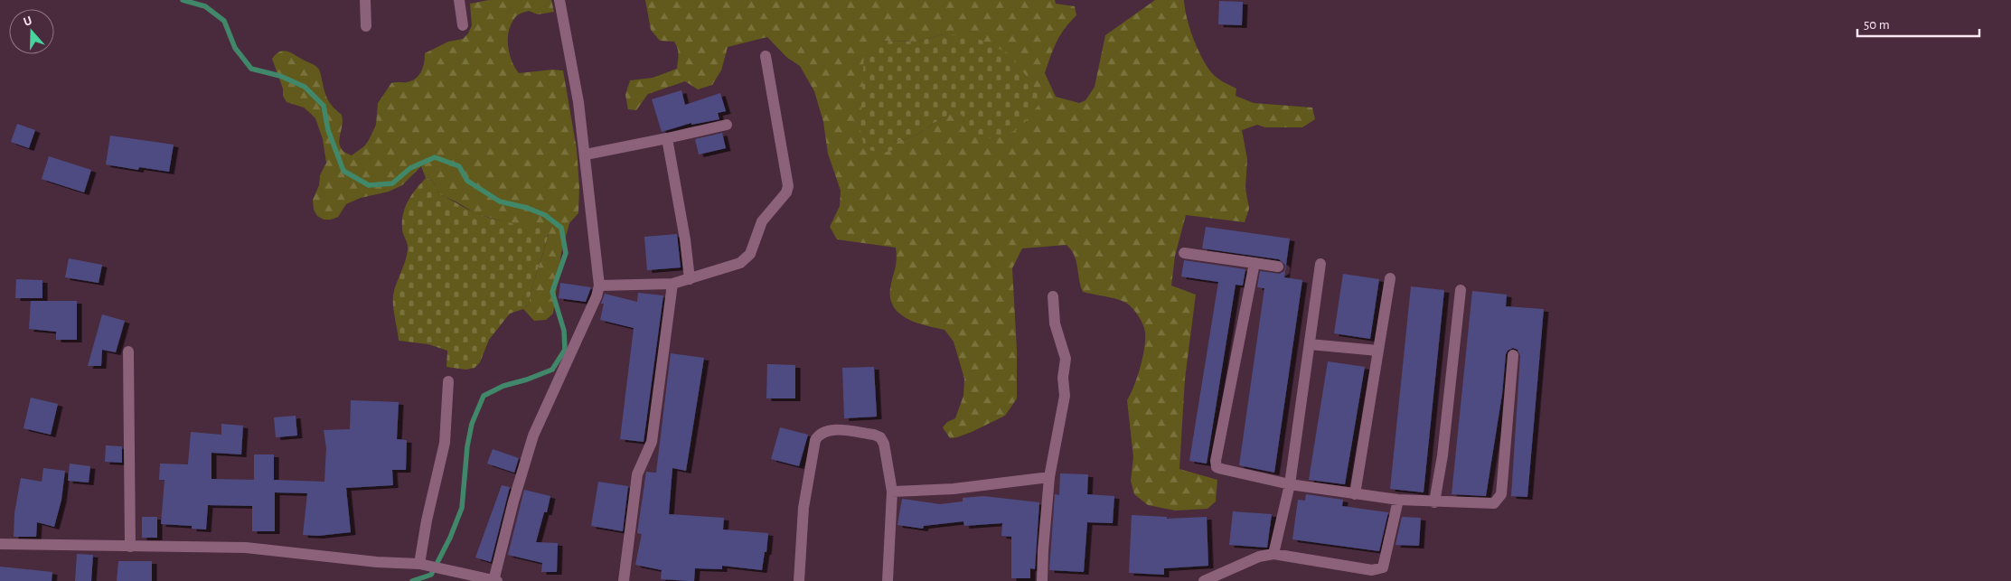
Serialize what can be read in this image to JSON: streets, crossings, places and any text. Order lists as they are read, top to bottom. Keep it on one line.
{"scale_bar":"50 m","north":"top"}
